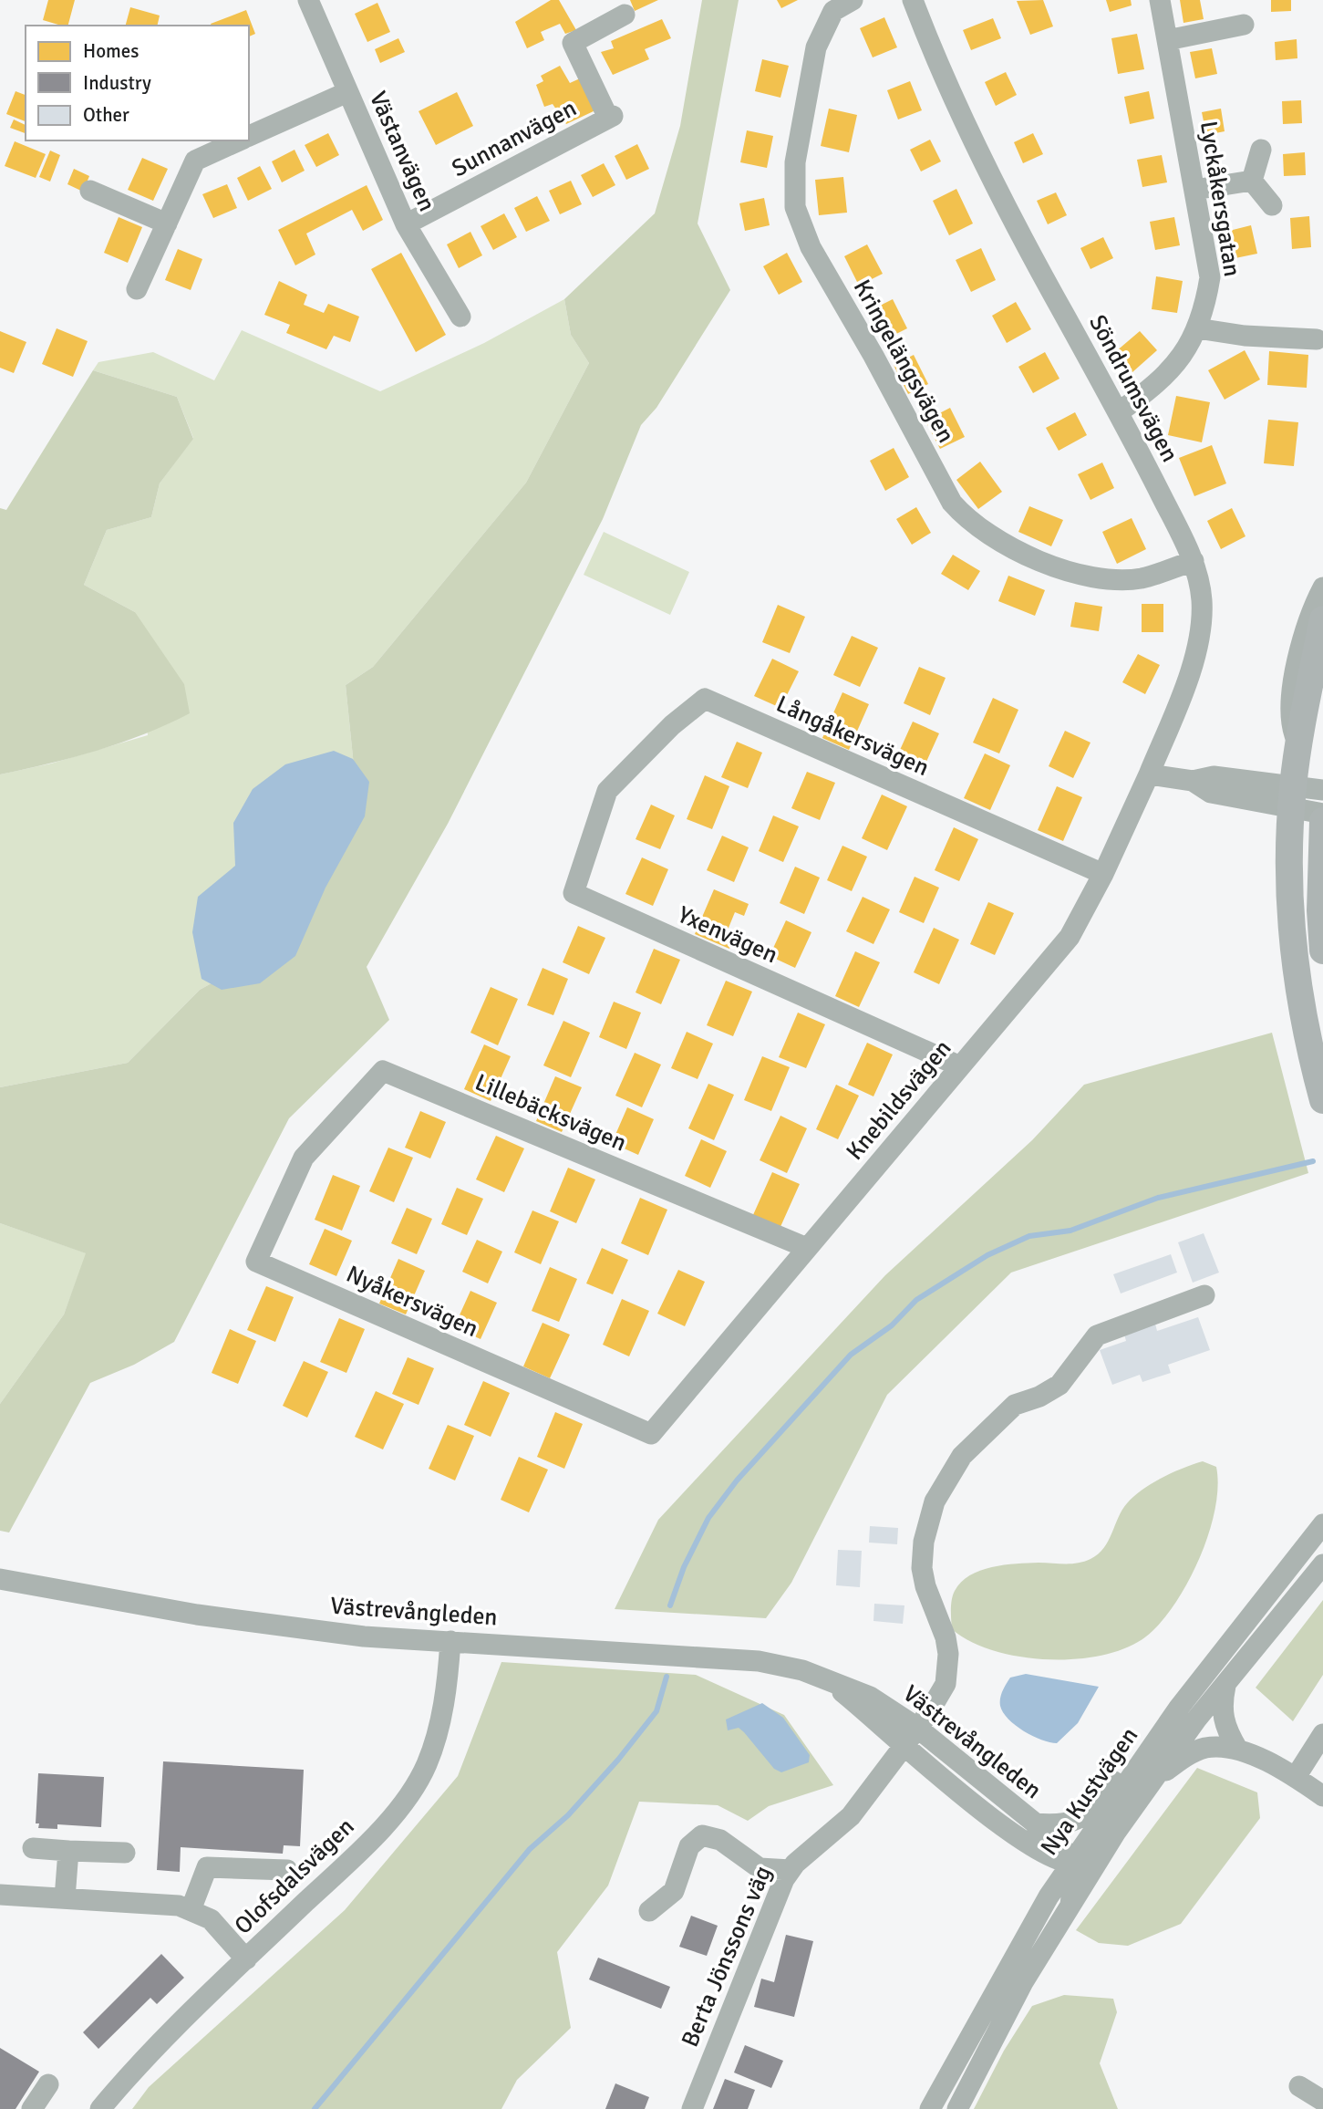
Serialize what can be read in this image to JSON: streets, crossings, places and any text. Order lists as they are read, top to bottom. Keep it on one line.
{"streets":{"street":["Sunnanvägen","Västanvägen","Lyckåkersgatan","Kringelängsvägen","Söndrumsvägen","Långåkersvägen","Yxenvägen","Knebildsvägen","Lillebäcksvägen","Nyåkersvägen","Västrevångleden","Nya Kustvägen","Olofsdalsvägen","Berta Jönssons väg"]},"crossings":[["Sunnanvägen","Västanvägen"],["Lyckåkersgatan","Söndrumsvägen"],["Kringelängsvägen","Söndrumsvägen"],["Söndrumsvägen","Knebildsvägen"],["Långåkersvägen","Yxenvägen"],["Långåkersvägen","Knebildsvägen"],["Yxenvägen","Knebildsvägen"],["Knebildsvägen","Lillebäcksvägen"],["Knebildsvägen","Nyåkersvägen"],["Lillebäcksvägen","Nyåkersvägen"],["Västrevångleden","Nya Kustvägen"],["Västrevångleden","Olofsdalsvägen"],["Västrevångleden","Berta Jönssons väg"]],"legend":["Homes","Industry","Other"]}
